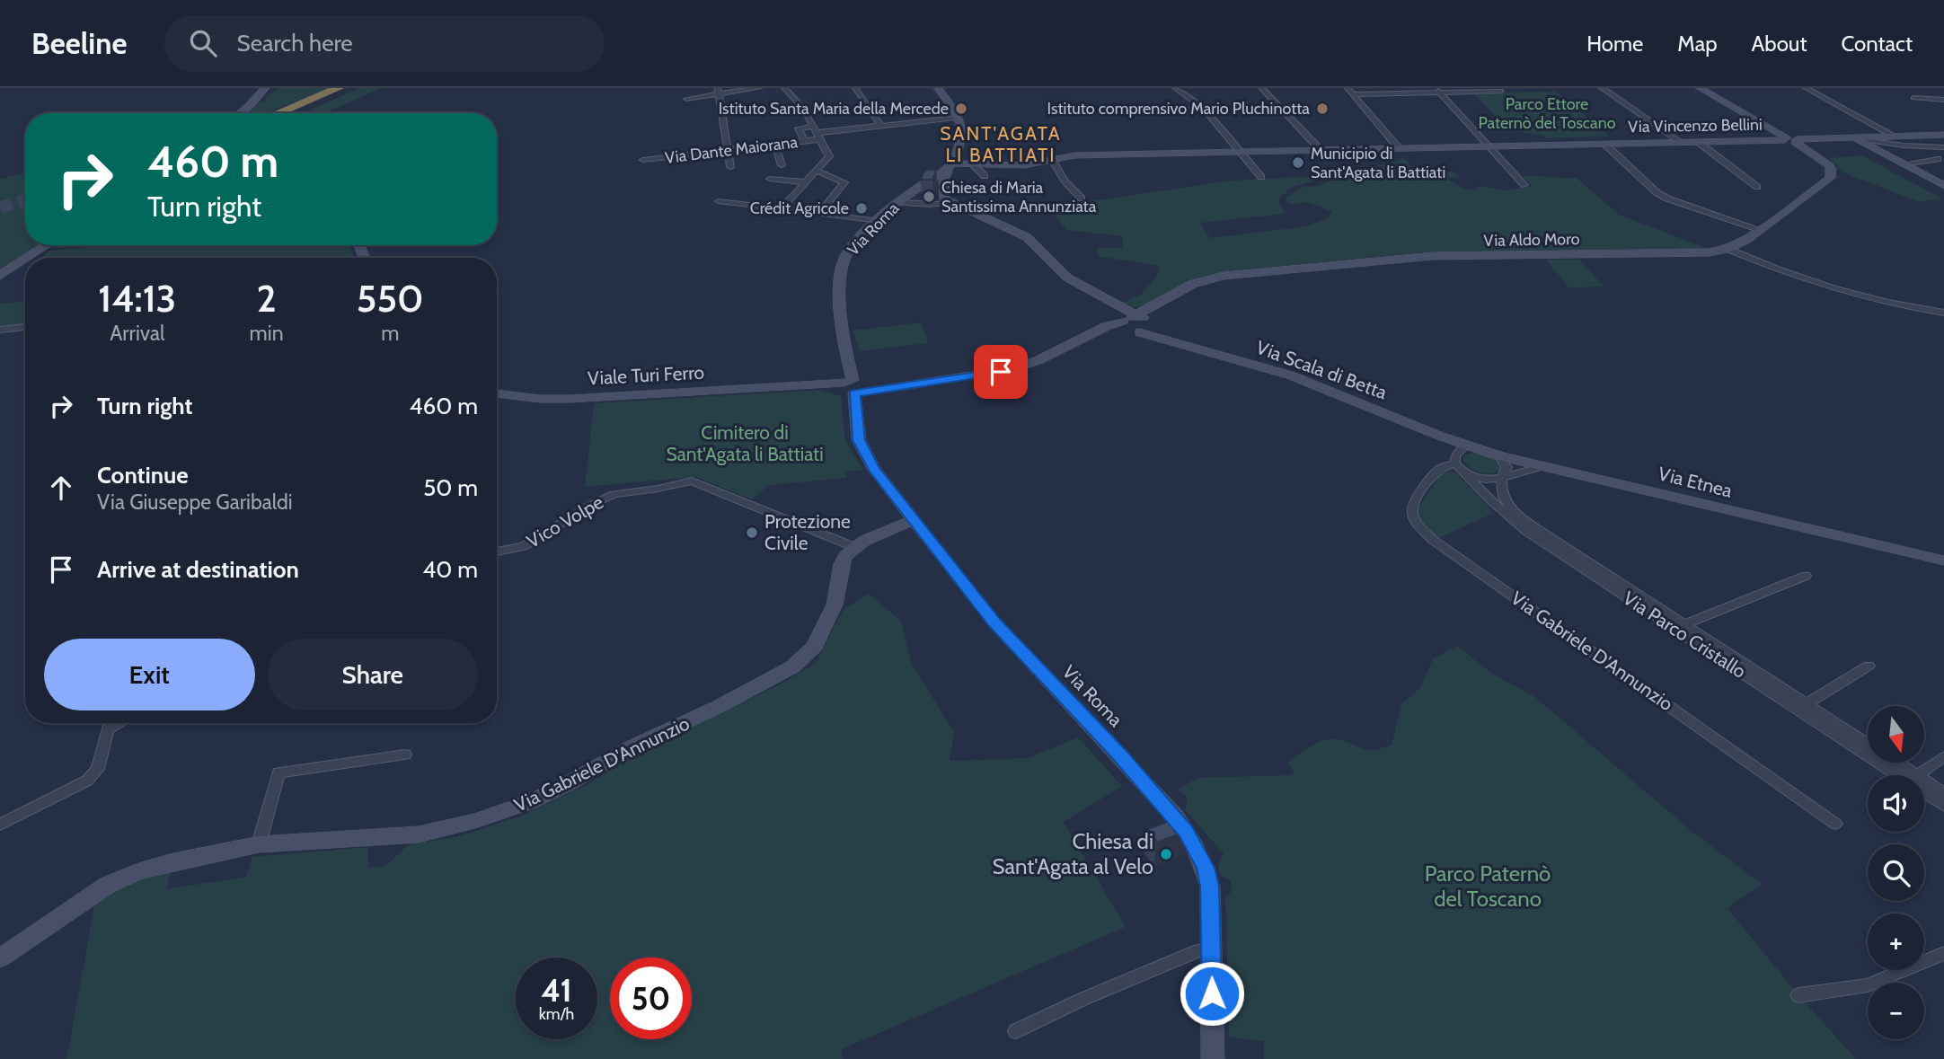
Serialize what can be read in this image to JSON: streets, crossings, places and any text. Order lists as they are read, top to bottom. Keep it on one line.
{"streets":{"main road":["Via Vincenzo Bellini","Via Roma","Via Aldo Moro","Via Scala di Betta","Viale Turi Ferro","Via Etnea","Via Gabriele D'Annunzio"],"street":["Via Dante Maiorana","Vico Volpe","Via Parco Cristallo"]},"crossings":[["Via Vincenzo Bellini","Via Aldo Moro"],["Via Roma","Viale Turi Ferro"],["Via Aldo Moro","Via Scala di Betta"],["Via Aldo Moro","Viale Turi Ferro"],["Via Scala di Betta","Viale Turi Ferro"],["Via Scala di Betta","Via Etnea"],["Via Etnea","Via Parco Cristallo"],["Vico Volpe","Via Gabriele D'Annunzio"],["Via Parco Cristallo","Via Gabriele D'Annunzio"]],"districts":["SANT'AGATA LI BATTIATI"],"parks":["Parco Ettore Paternò del Toscano","Cimitero di Sant'Agata li Battiati","Parco Paternò del Toscano"],"places":["Istituto Santa Maria della Mercede","Istituto comprensivo Mario Pluchinotta","Municipio di Sant'Agata li Battiati","Chiesa di Maria Santissima Annunziata","Crédit Agricole","Protezione Civile","Chiesa di Sant'Agata al Velo"],"north":"bottom","page":{"header":"Beeline","search":"Search here","nav":["Home","Map","About","Contact"],"turn":["460 m","Turn right"],"eta":["14:13","Arrival","2","min","550","m"],"list":[{"name":"Turn right","value":"460 m"},{"name":"Continue","note":"Via Giuseppe Garibaldi","value":"50 m"},{"name":"Arrive at destination","value":"40 m"}],"buttons":["Exit","Share"],"map_buttons":["+","−"],"speed":"41 km/h","limit":"50"}}
